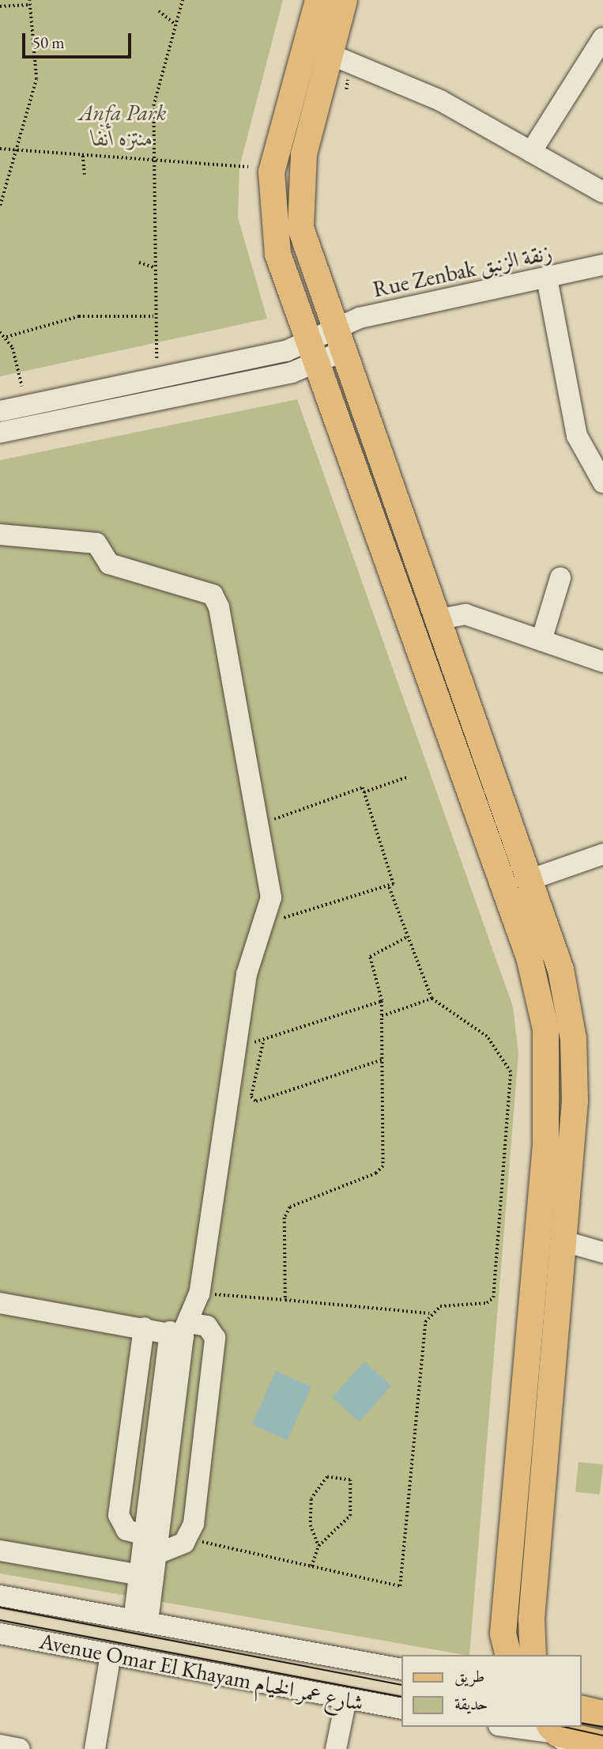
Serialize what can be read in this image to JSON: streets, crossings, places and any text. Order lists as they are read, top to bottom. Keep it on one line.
{"streets":{"street":["Rue Zenbak زنقة الزنبق","Avenue Omar El Khayam شارع عمر الخيام"]},"parks":["Anfa Park منتزه أنفا"],"legend":["طريق","حديقة"],"scale_bar":"50 m"}
